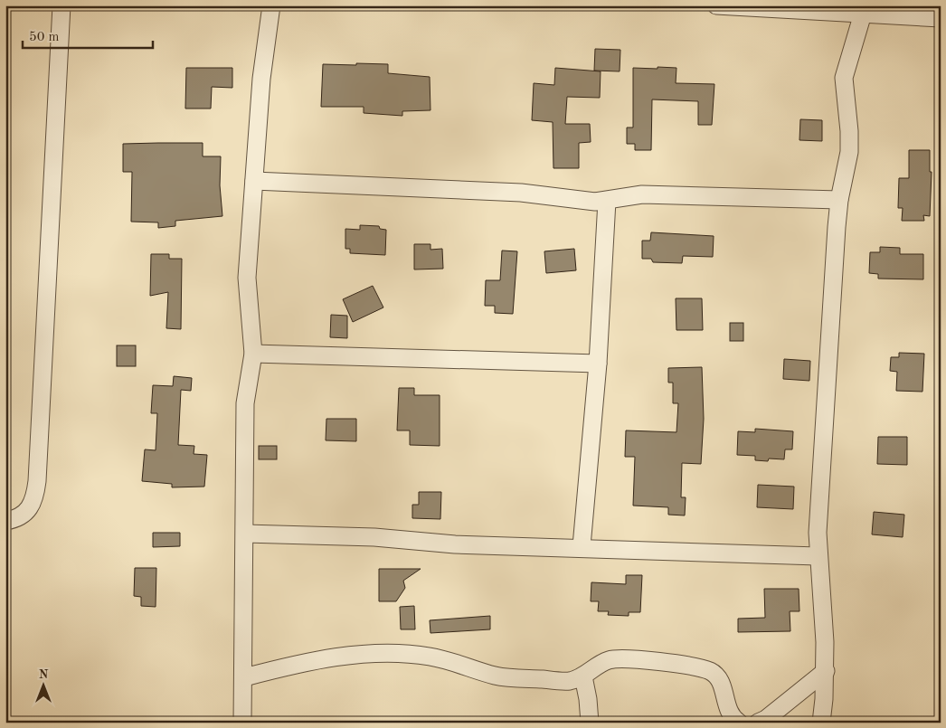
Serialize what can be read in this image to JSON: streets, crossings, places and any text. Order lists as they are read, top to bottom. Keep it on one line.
{"scale_bar":"50 m","north":"top"}
